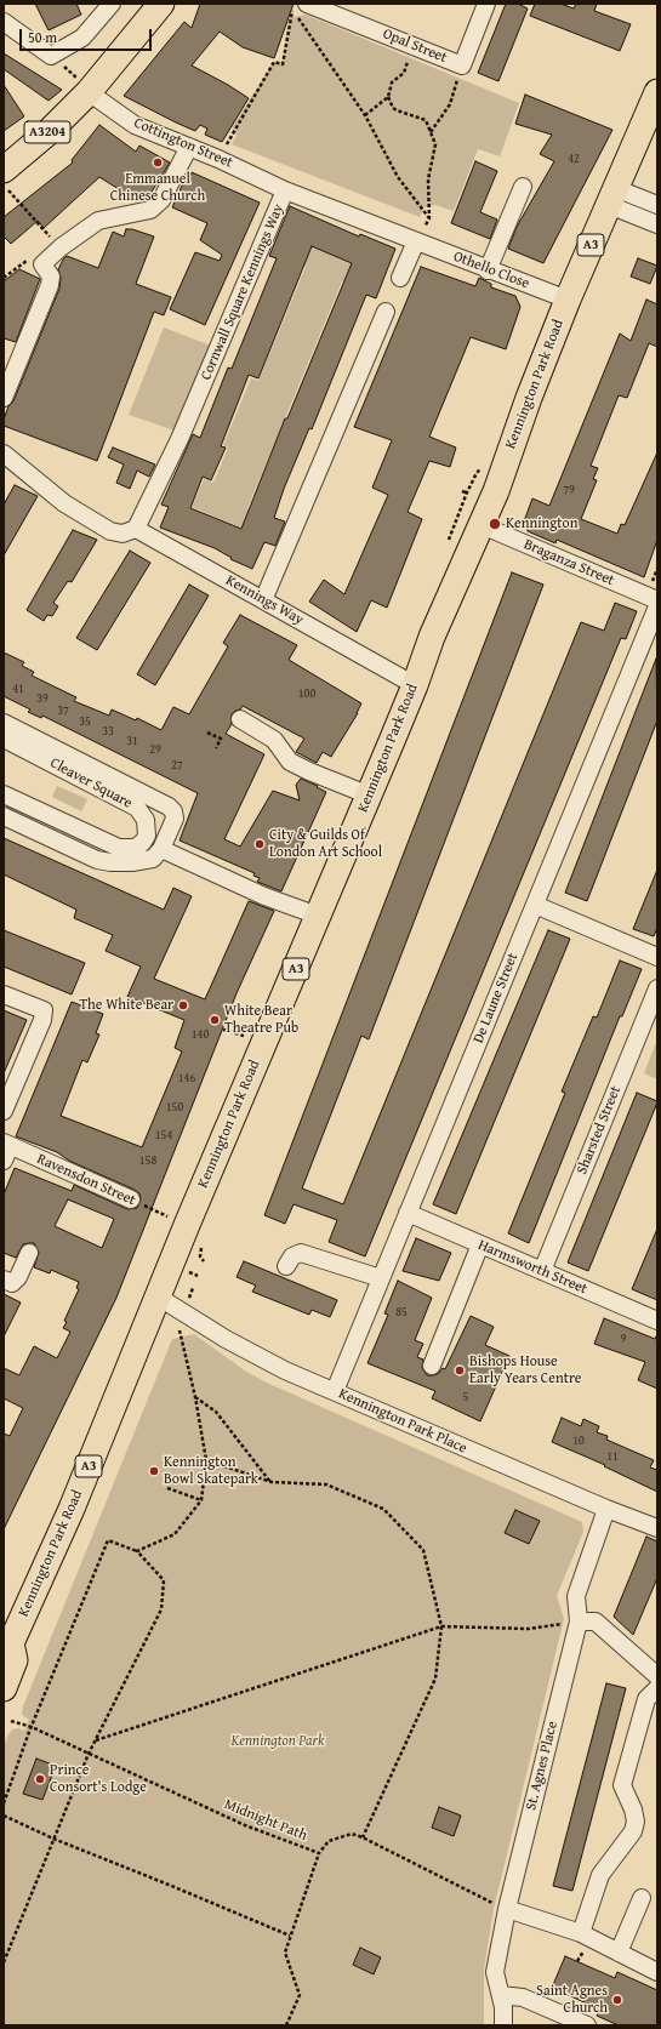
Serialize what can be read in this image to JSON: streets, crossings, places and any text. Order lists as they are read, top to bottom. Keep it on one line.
{"streets":{"highway":["A3204","A3","Kennington Park Road"],"street":["Opal Street","Cottington Street","Othello Close","Cornwall Square Kennings Way","Braganza Street","Kennings Way","Cleaver Square","De Laune Street","Sharsted Street","Ravensdon Street","Harmsworth Street","Kennington Park Place","St. Agnes Place"],"path":["Midnight Path"]},"crossings":[["A3204","Cottington Street"],["Cottington Street","Cornwall Square Kennings Way"],["Othello Close","Cornwall Square Kennings Way"],["Othello Close","Kennington Park Road"],["Cornwall Square Kennings Way","Kennings Way"],["Kennington Park Road","Braganza Street"],["Kennington Park Road","Kennings Way"],["Kennington Park Road","Kennington Park Place"],["De Laune Street","Harmsworth Street"],["De Laune Street","Kennington Park Place"],["Sharsted Street","Harmsworth Street"],["Kennington Park Place","St. Agnes Place"],["St. Agnes Place","Midnight Path"]],"parks":["Kennington Park"],"places":["Emmanuel Chinese Church","Kennington","City & Guilds Of London Art School","The White Bear","White Bear Theatre Pub","Bishops House Early Years Centre","Kennington Bowl Skatepark","Prince Consort's Lodge","Saint Agnes Church"],"house_numbers":["42","79","41","100","39","37","35","33","31","29","27","140","146","150","154","158","85","9","5","10","11"],"scale_bar":"50 m"}
